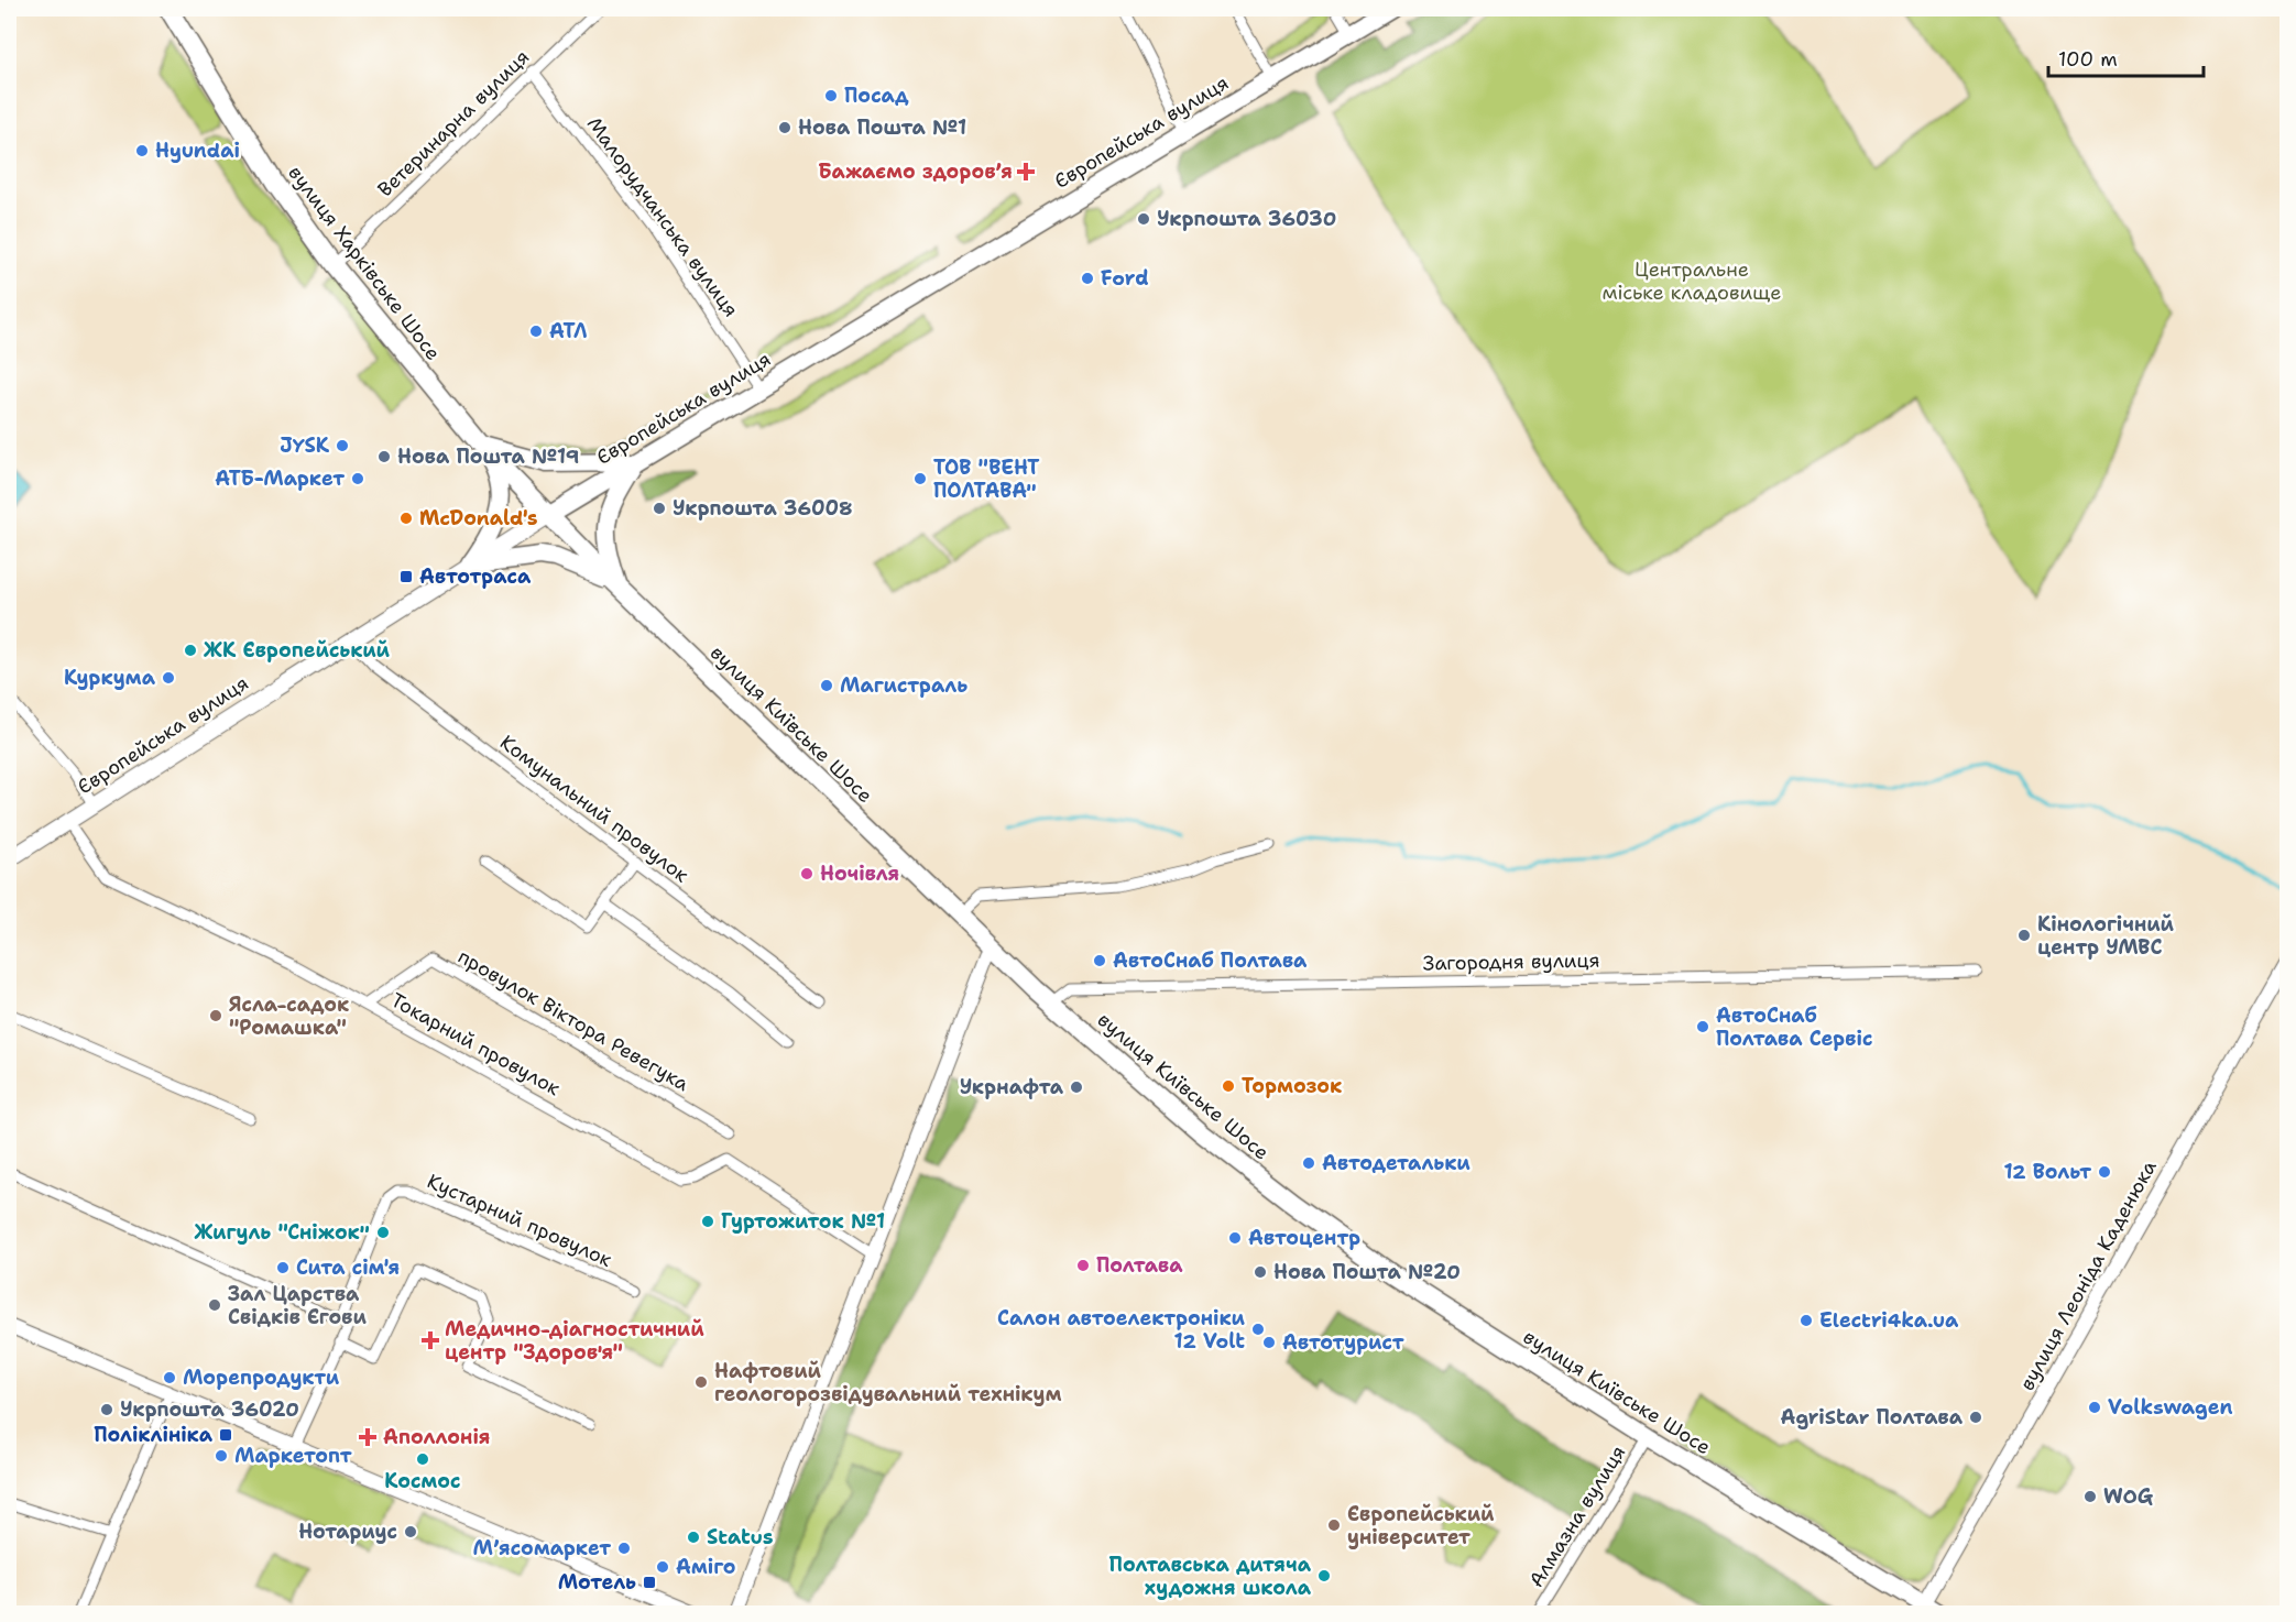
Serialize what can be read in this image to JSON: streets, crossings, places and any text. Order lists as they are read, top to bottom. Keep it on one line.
{"streets":{"highway":["Європейська вулиця","вулиця Харківське Шосе","вулиця Київське Шосе"],"street":["Ветеринарна вулиця","Малорудчанська вулиця","Комунальний провулок","Загородня вулиця","провулок Віктора Ревегука","Токарний провулок","Кустарний провулок","вулиця Леоніда Каденюка","Алмазна вулиця"]},"crossings":[["Ветеринарна вулиця","Малорудчанська вулиця"],["Ветеринарна вулиця","вулиця Харківське Шосе"],["Європейська вулиця","Малорудчанська вулиця"],["Європейська вулиця","вулиця Київське Шосе"],["Європейська вулиця","Комунальний провулок"],["Європейська вулиця","Токарний провулок"],["вулиця Харківське Шосе","вулиця Київське Шосе"],["вулиця Київське Шосе","Загородня вулиця"],["вулиця Київське Шосе","вулиця Леоніда Каденюка"],["вулиця Київське Шосе","Алмазна вулиця"],["провулок Віктора Ревегука","Токарний провулок"]],"parks":["Центральне міське кладовище"],"places":{"other":["Посад","Нова Пошта №1","Hyundai","Укрпошта 36030","Ford","АТЛ","JYSK","Нова Пошта №19","АТБ-Маркет","ТОВ \"ВЕНТ ПОЛТАВА\"","Укрпошта 36008","McDonald's","ЖК Європейський","Куркума","Магистраль","Ночівля","Кінологічний центр УМВС","АвтоСнаб Полтава","Ясла-садок \"Ромашка\"","АвтоСнаб Полтава Сервіс","Тормозок","Укрнафта","Автодетальки","12 Вольт","Гуртожиток №1","Жигуль \"Сніжок\"","Автоцентр","Полтава","Сита сім'я","Нова Пошта №20","Зал Царства Cвідків Єгови","Electri4ka.ua","Салон автоелектроніки 12 Volt","Автотурист","Морепродукти","Нафтовий геологорозвідувальний технікум","Volkswagen","Укрпошта 36020","AgriStar Полтава","Маркетопт","Космос","WOG","Європейський університет","Нотариус","Status","Мʼясомаркет","Аміго","Полтавська дитяча художня школа"],"health":["Бажаємо здоровʼя","Медично-діагностичний центр \"Здоров'я\"","Аполлонія"],"transit":["Автотраса","Поліклініка","Мотель"]},"scale_bar":"100 m"}
